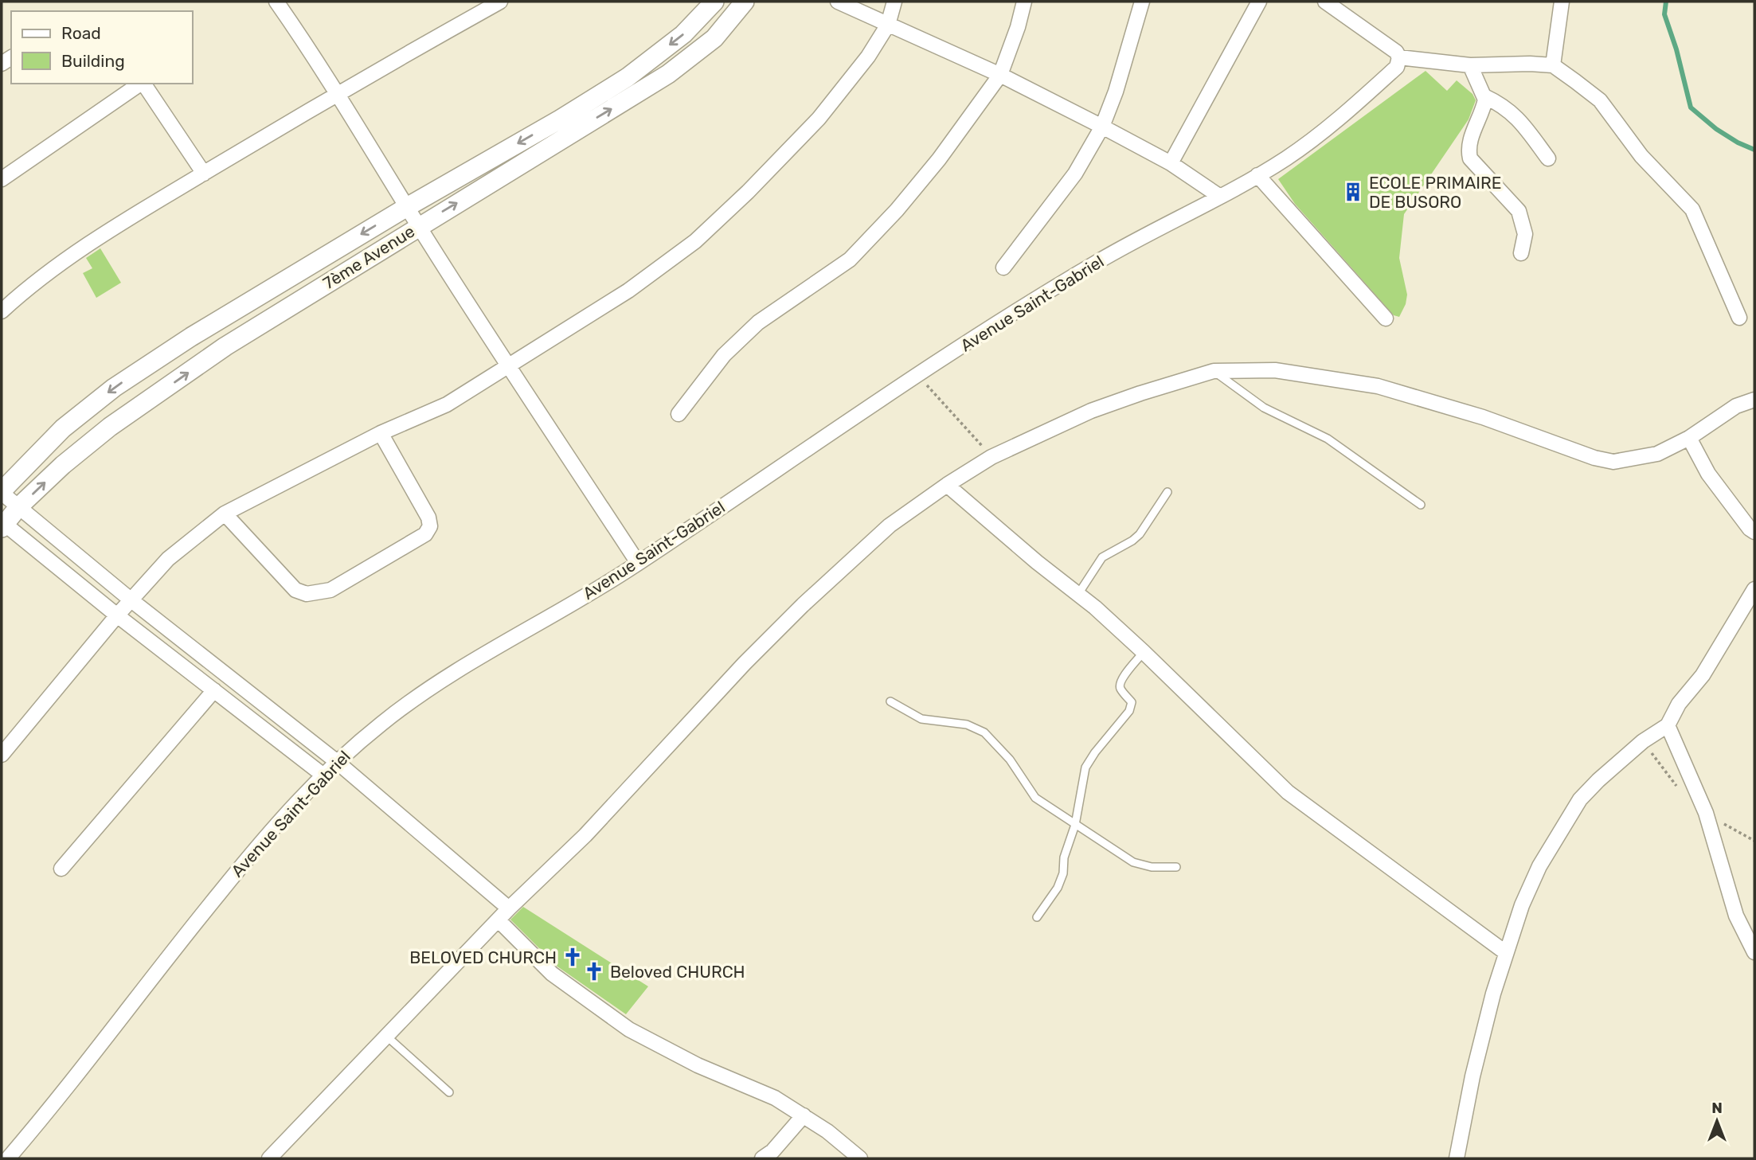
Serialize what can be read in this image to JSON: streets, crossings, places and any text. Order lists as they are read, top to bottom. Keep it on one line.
{"streets":{"street":["7ème Avenue","Avenue Saint-Gabriel"]},"places":{"building":["ECOLE PRIMAIRE DE BUSORO"],"church":["BELOVED CHURCH","Beloved CHURCH"]},"legend":["Road","Building"],"north":"top"}
